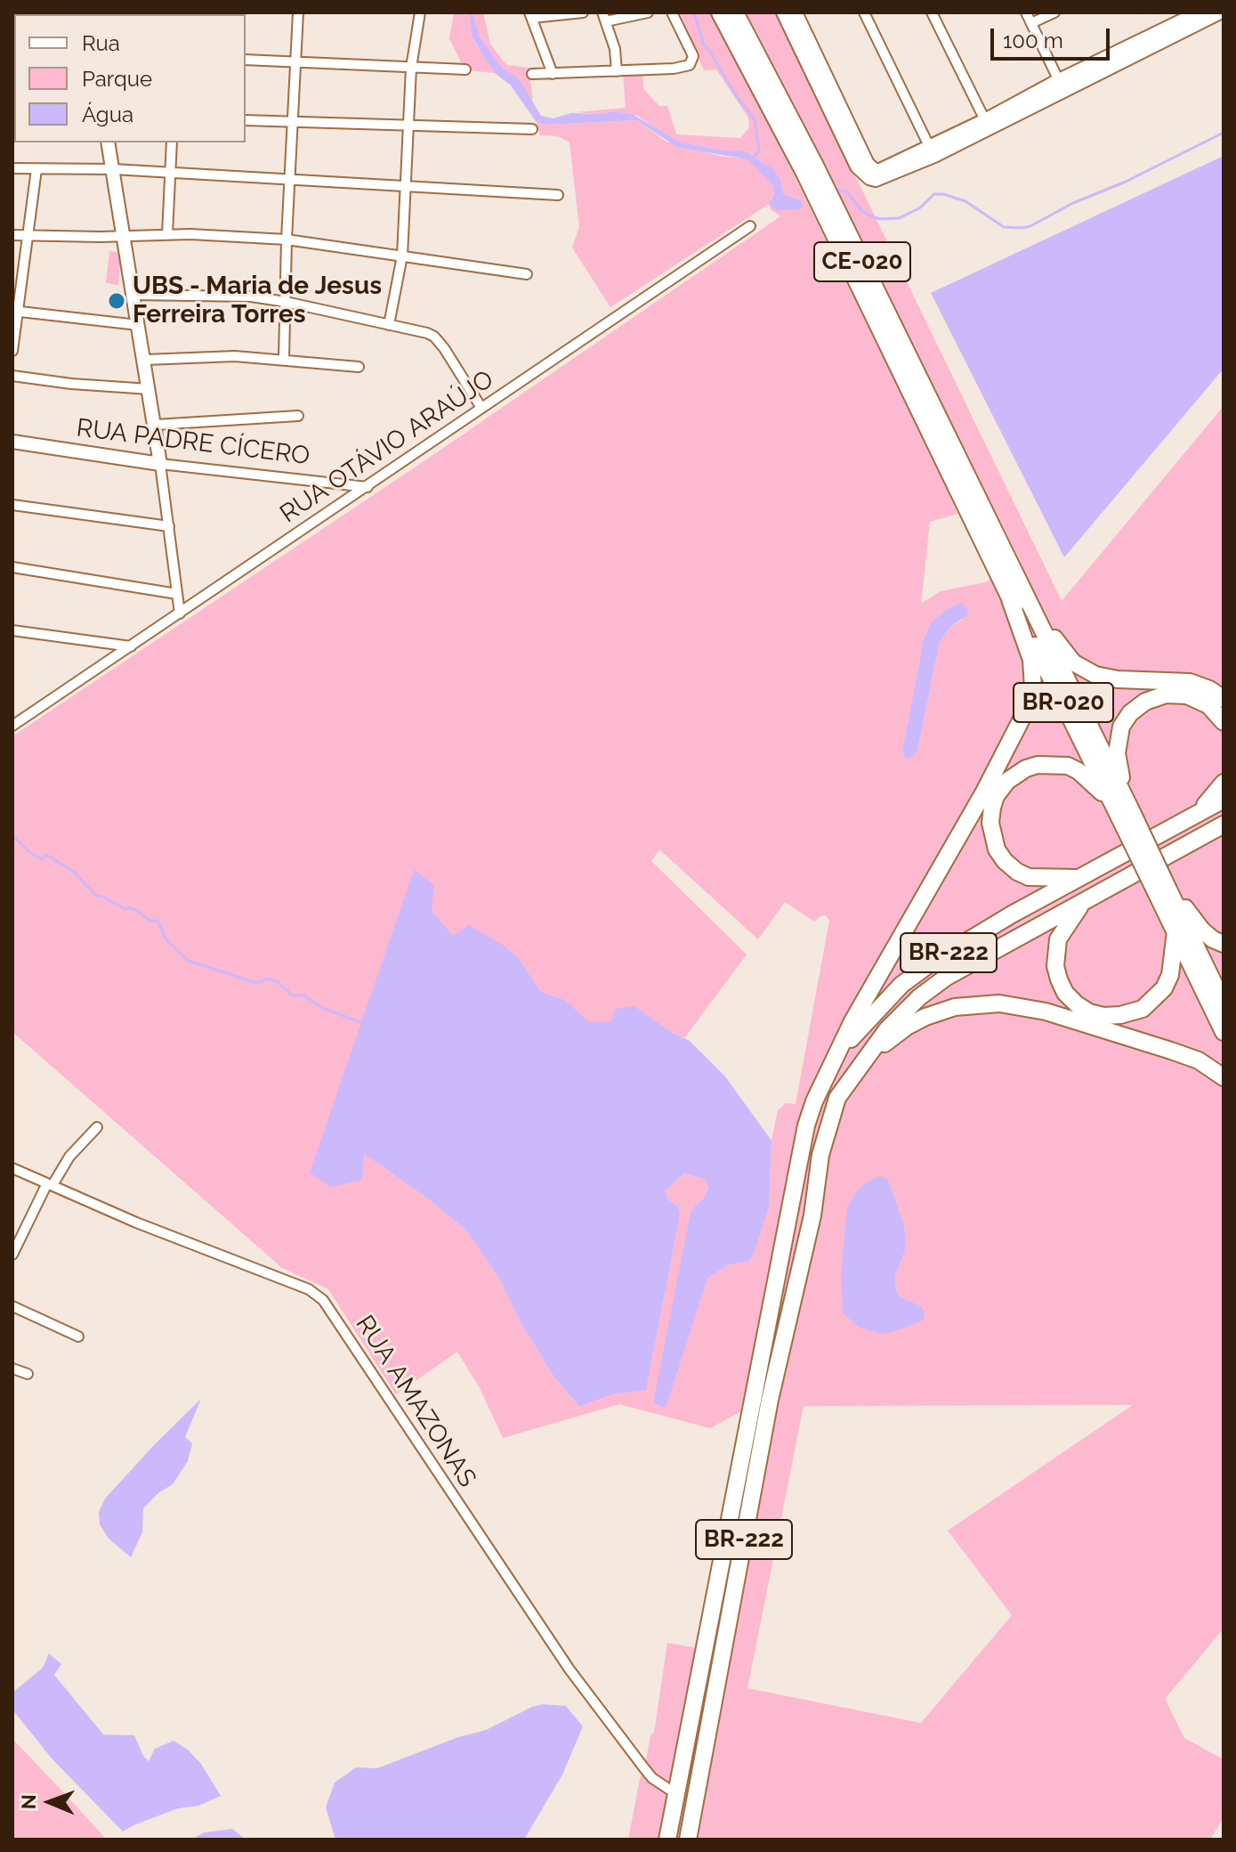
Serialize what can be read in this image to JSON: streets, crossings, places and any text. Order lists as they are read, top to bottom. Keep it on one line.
{"streets":{"highway":["CE-020","BR-020","BR-222"],"street":["RUA PADRE CÍCERO","RUA OTÁVIO ARAÚJO","RUA AMAZONAS"]},"crossings":[["CE-020","BR-020"],["RUA PADRE CÍCERO","RUA OTÁVIO ARAÚJO"],["BR-222","RUA AMAZONAS"]],"places":["UBS - Maria de Jesus Ferreira Torres"],"legend":["Rua","Parque","Água"],"scale_bar":"100 m","north":"left"}
